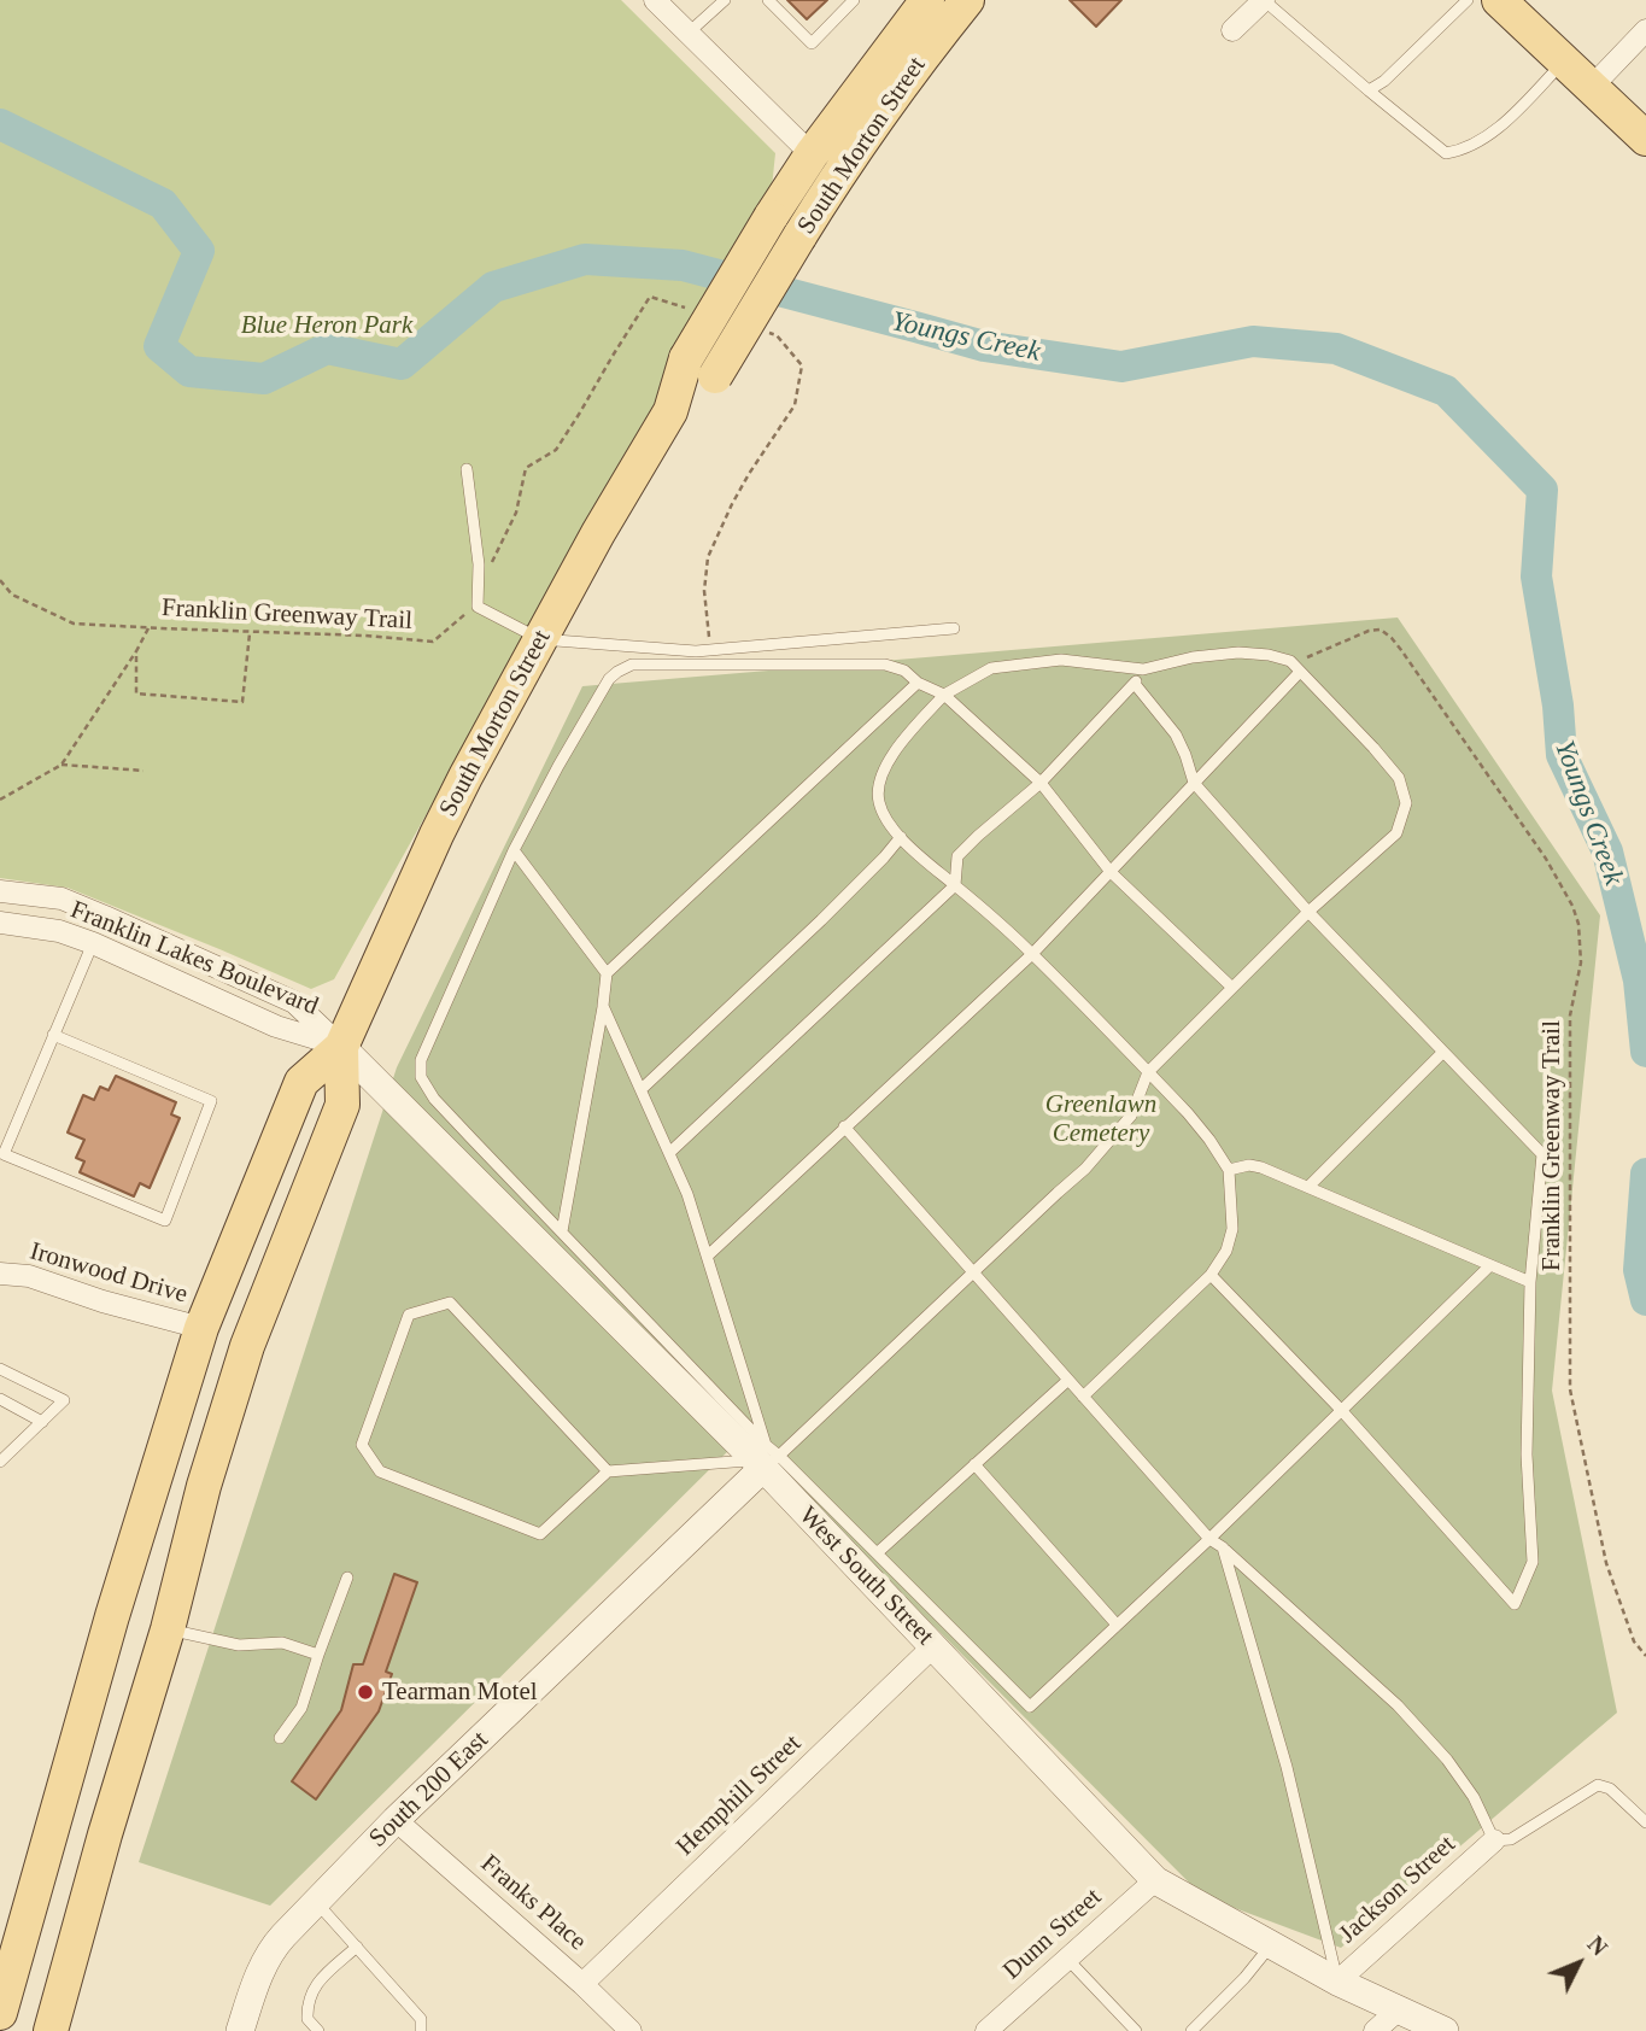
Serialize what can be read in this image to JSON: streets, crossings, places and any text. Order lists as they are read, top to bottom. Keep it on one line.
{"streets":{"main road":["South Morton Street"],"street":["Franklin Lakes Boulevard","Ironwood Drive","West South Street","South 200 East","Hemphill Street","Jackson Street","Franks Place","Dunn Street"],"path":["Franklin Greenway Trail"]},"crossings":[["South Morton Street","Franklin Lakes Boulevard"],["South Morton Street","West South Street"],["Franklin Lakes Boulevard","West South Street"],["West South Street","South 200 East"],["West South Street","Hemphill Street"],["West South Street","Jackson Street"],["West South Street","Dunn Street"],["South 200 East","Franks Place"],["Hemphill Street","Franks Place"]],"water":["Youngs Creek"],"parks":["Blue Heron Park","Greenlawn Cemetery"],"places":["Tearman Motel"],"north":"top right"}
